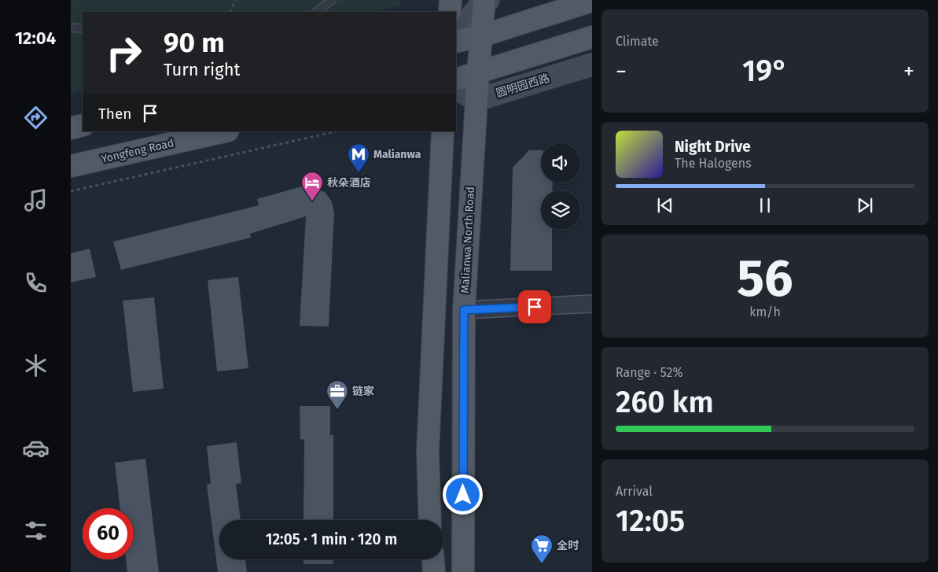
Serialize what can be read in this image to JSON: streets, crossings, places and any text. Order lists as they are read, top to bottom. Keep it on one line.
{"streets":{"main road":["Yongfeng Road","Malianwa North Road"],"street":["圆明园西路"]},"crossings":[["圆明园西路","Malianwa North Road"]],"places":{"metro station":["Malianwa"],"hotel":["秋朵酒店"],"office":["链家"],"supermarket":["全时"]},"page":{"tabs":"12:04","tile":["Climate",["56","km/h"],["Range · 52%","260 km"],["Arrival","12:05"]],"turn":["90 m","Turn right"],"heat":["−","19°","+"],"then":"Then","song":["Night Drive","The Halogens"],"limit":"60","trip":"12:05 · 1 min · 120 m"}}
